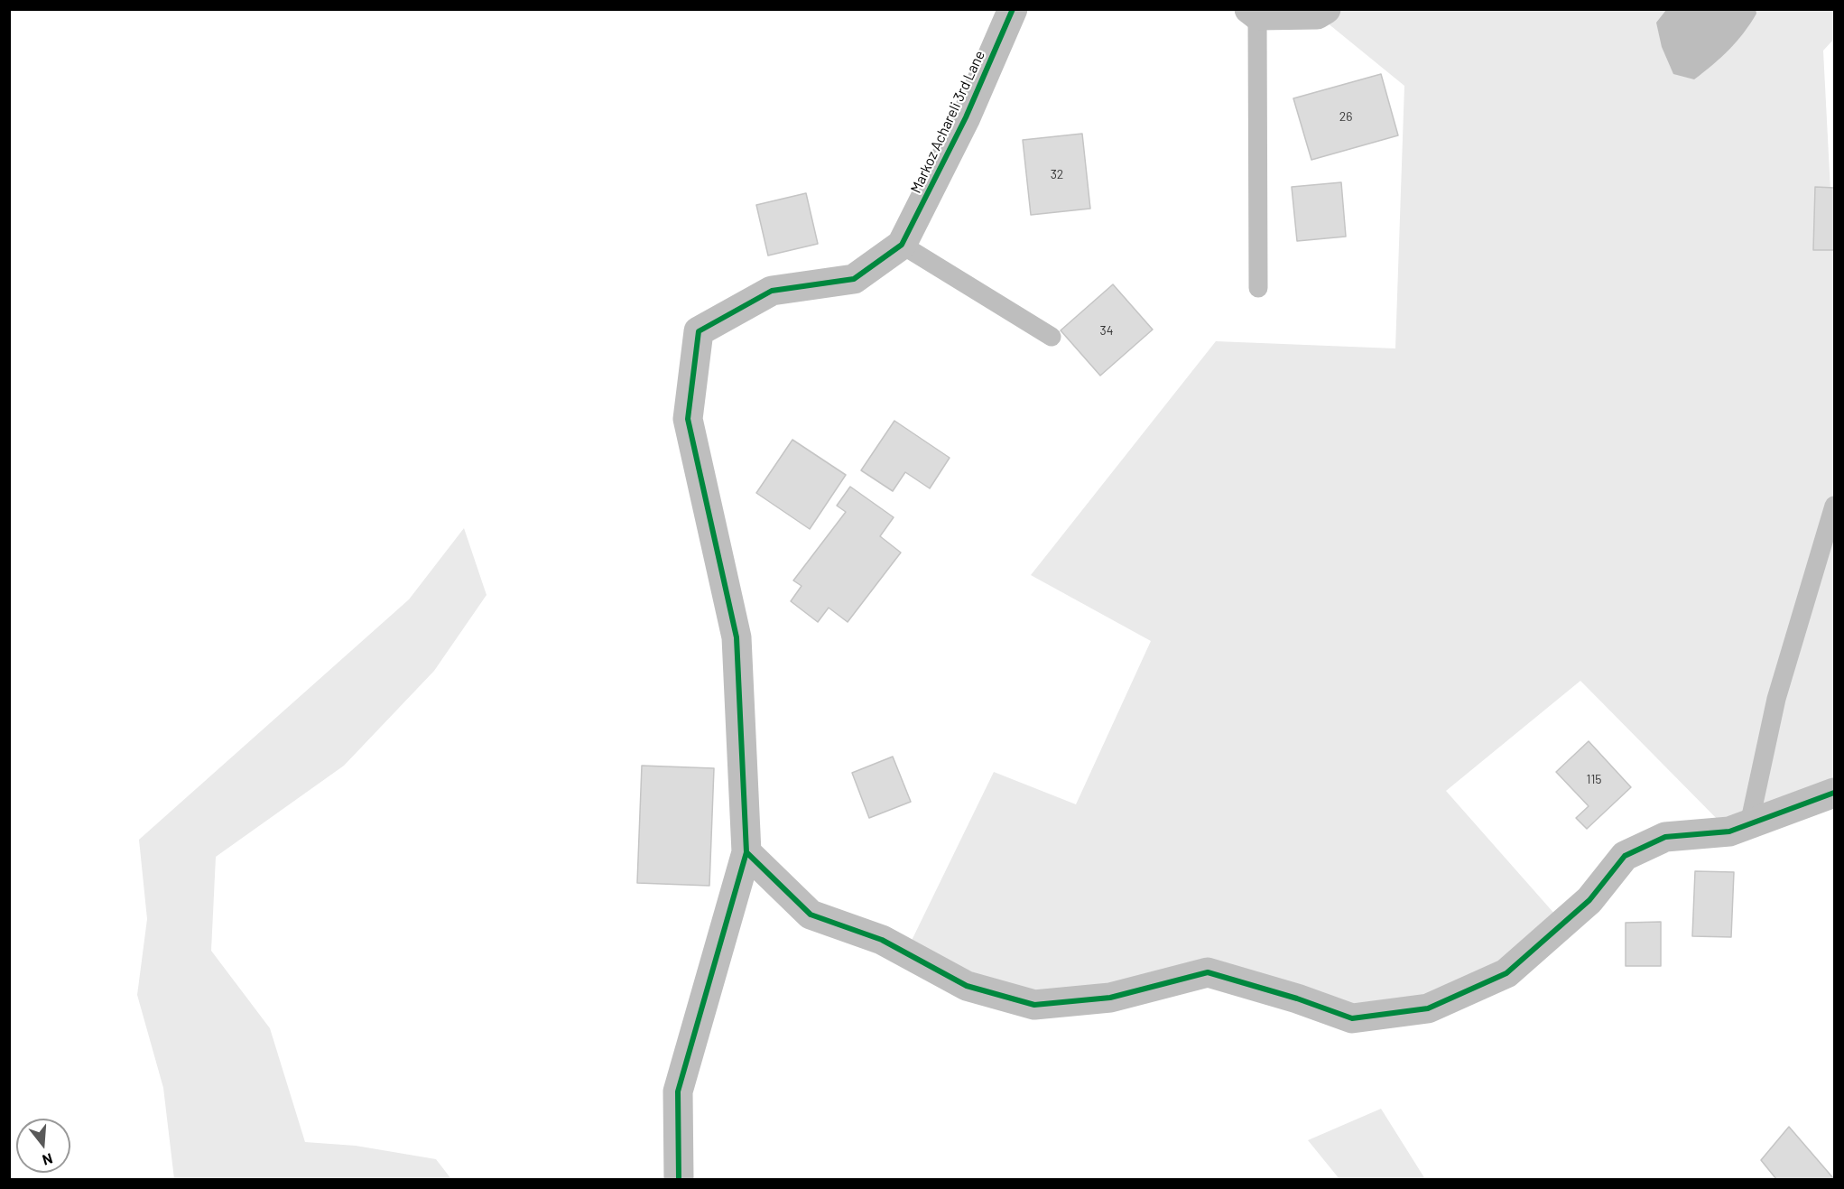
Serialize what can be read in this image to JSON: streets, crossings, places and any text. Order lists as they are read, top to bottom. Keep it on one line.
{"streets":{"street":["Markoz Achareli 3rd Lane"]},"house_numbers":["26","32","34","115"],"north":"bottom"}
